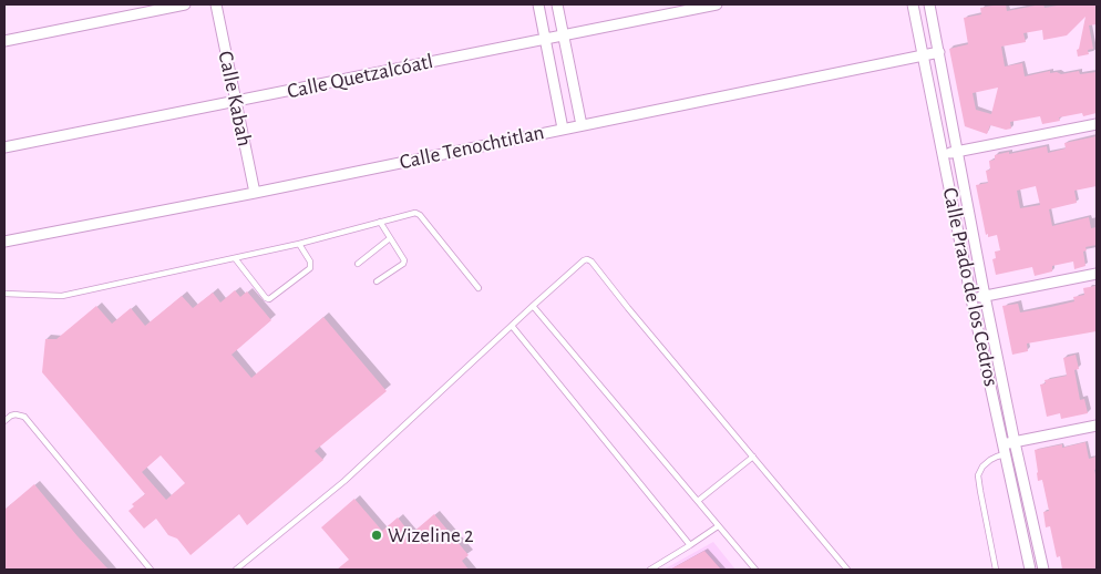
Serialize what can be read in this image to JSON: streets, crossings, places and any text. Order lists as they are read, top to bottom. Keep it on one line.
{"streets":{"street":["Calle Quetzalcóatl","Calle Kabah","Calle Tenochtitlan","Calle Prado de los Cedros"]},"crossings":[["Calle Quetzalcóatl","Calle Kabah"],["Calle Kabah","Calle Tenochtitlan"],["Calle Tenochtitlan","Calle Prado de los Cedros"]],"places":["Wizeline 2"]}
